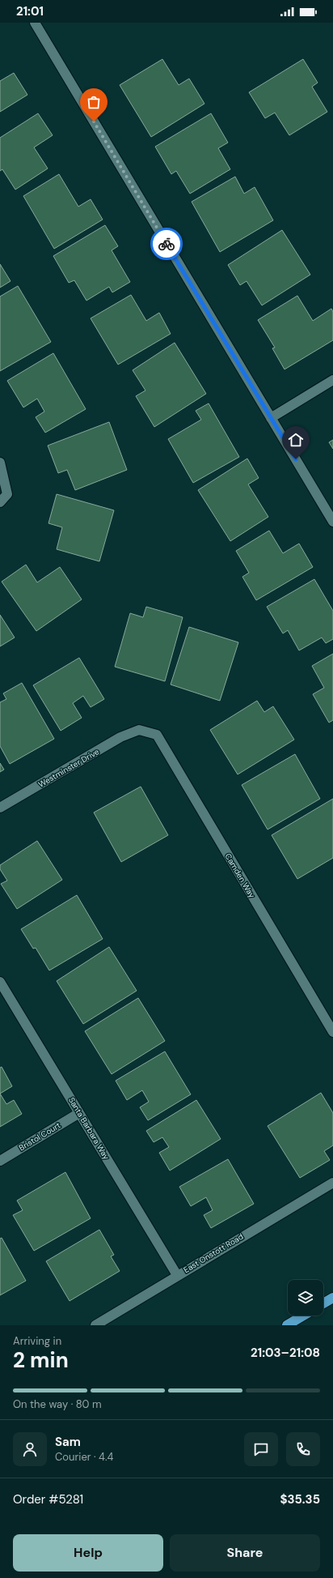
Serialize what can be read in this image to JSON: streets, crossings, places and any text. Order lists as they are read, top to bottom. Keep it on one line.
{"streets":{"street":["Westminster Drive","Camden Way","Santa Barbara Way","Bristol Court","East Onstott Road"]},"crossings":[["Westminster Drive","Camden Way"],["Santa Barbara Way","Bristol Court"],["Santa Barbara Way","East Onstott Road"]],"page":{"status":"21:01","heading":["2 min","Arriving in","21:03–21:08"],"panel":["Sam","Courier · 4.4","Order #5281","$35.35"],"bar":"On the way · 80 m","buttons":["Help","Share"]}}
